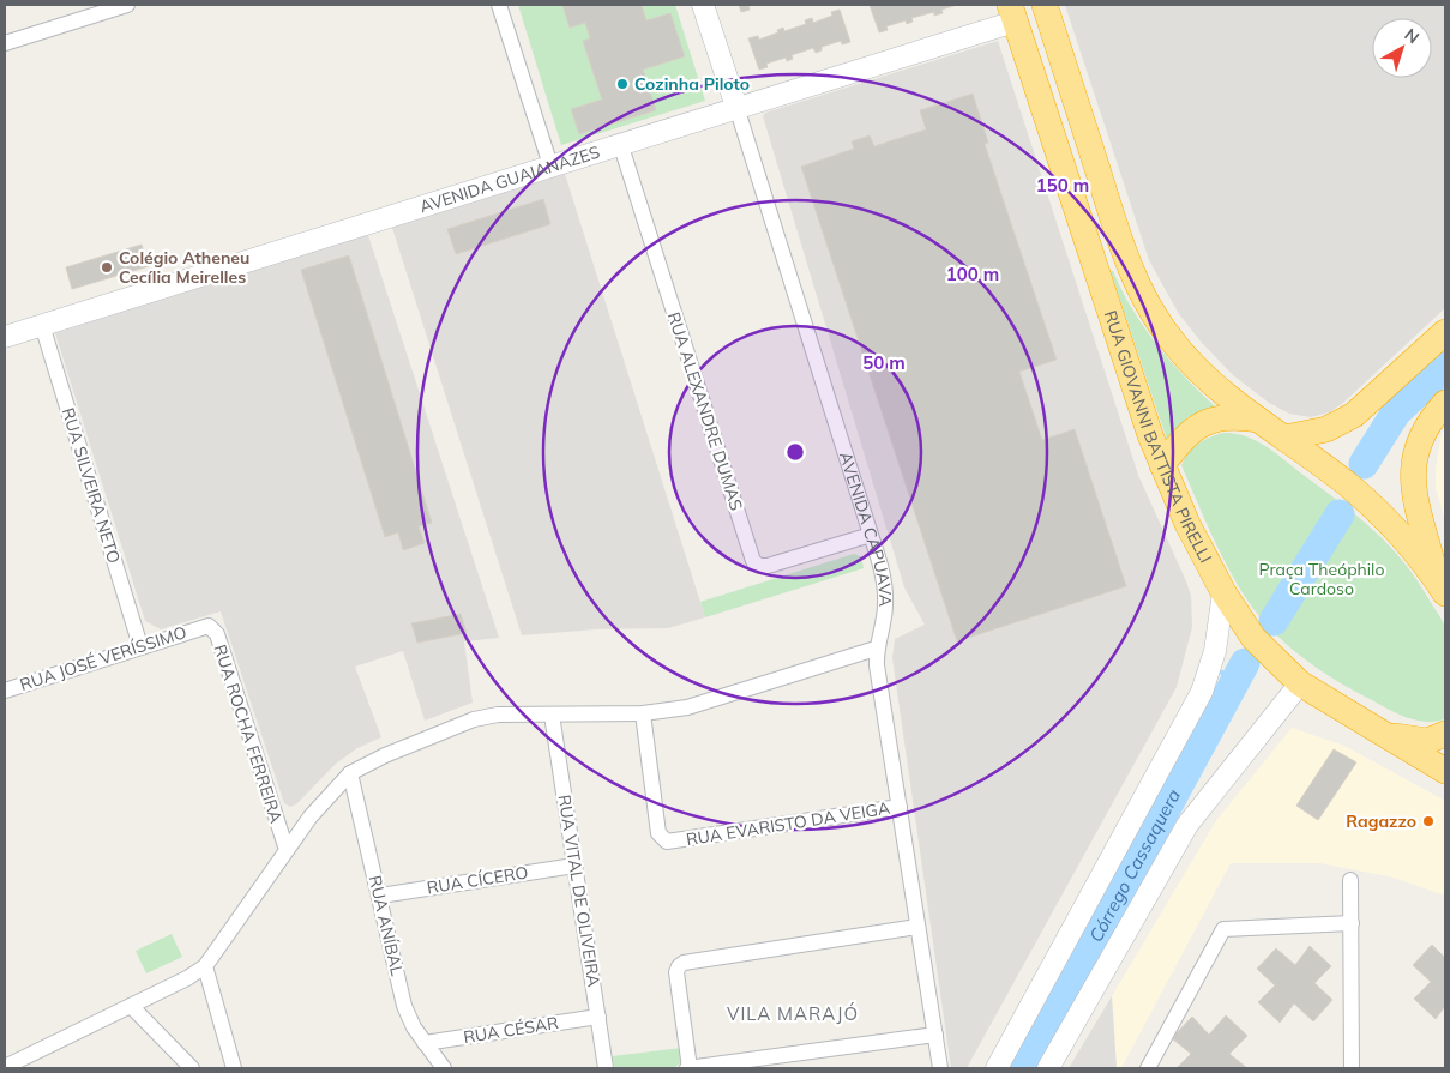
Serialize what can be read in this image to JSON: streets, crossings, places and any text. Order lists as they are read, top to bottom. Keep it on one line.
{"streets":{"highway":["RUA GIOVANNI BATTISTA PIRELLI"],"main road":["AVENIDA GUAIANAZES","AVENIDA CAPUAVA"],"street":["RUA ALEXANDRE DUMAS","RUA SILVEIRA NETO","RUA JOSÉ VERÍSSIMO","RUA ROCHA FERREIRA","RUA EVARISTO DA VEIGA","RUA CÍCERO","RUA VITAL DE OLIVEIRA","RUA ANÍBAL","RUA CÉSAR"]},"crossings":[["AVENIDA GUAIANAZES","RUA ALEXANDRE DUMAS"],["AVENIDA GUAIANAZES","RUA GIOVANNI BATTISTA PIRELLI"],["AVENIDA GUAIANAZES","RUA SILVEIRA NETO"],["AVENIDA GUAIANAZES","AVENIDA CAPUAVA"],["RUA ALEXANDRE DUMAS","AVENIDA CAPUAVA"],["RUA SILVEIRA NETO","RUA JOSÉ VERÍSSIMO"],["AVENIDA CAPUAVA","RUA EVARISTO DA VEIGA"],["RUA JOSÉ VERÍSSIMO","RUA ROCHA FERREIRA"],["RUA CÍCERO","RUA VITAL DE OLIVEIRA"],["RUA CÍCERO","RUA ANÍBAL"],["RUA VITAL DE OLIVEIRA","RUA CÉSAR"],["RUA ANÍBAL","RUA CÉSAR"]],"districts":["VILA MARAJÓ"],"water":["Córrego Cassaquera"],"parks":["Praça Theóphilo Cardoso"],"places":["Cozinha Piloto","Colégio Atheneu Cecília Meirelles","Ragazzo"],"north":"top right","rings":["150 m","100 m","50 m"]}
